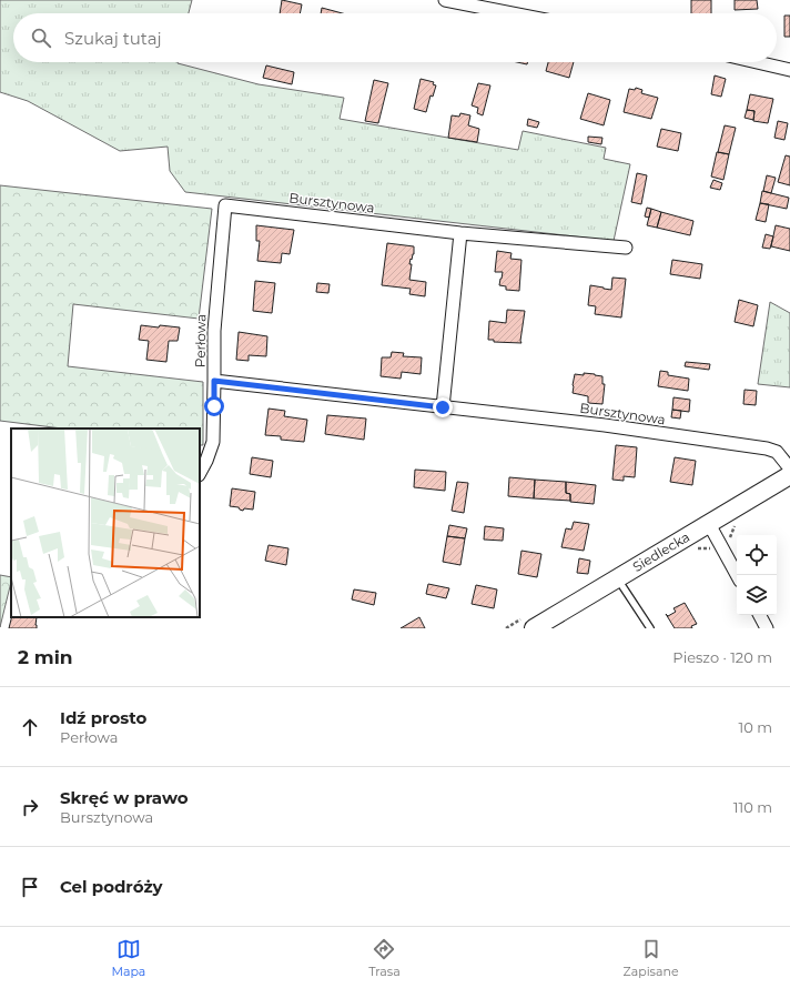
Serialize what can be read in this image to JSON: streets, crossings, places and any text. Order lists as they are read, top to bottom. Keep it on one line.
{"streets":{"main road":["Siedlecka"],"street":["Bursztynowa","Perłowa"]},"crossings":[["Bursztynowa","Perłowa"]],"page":{"search":"Szukaj tutaj","heading":["2 min","Pieszo · 120 m"],"list":[["Idź prosto","Perłowa","10 m"],["Skręć w prawo","Bursztynowa","110 m"],"Cel podróży"],"nav":["Mapa","Trasa","Zapisane"]}}
